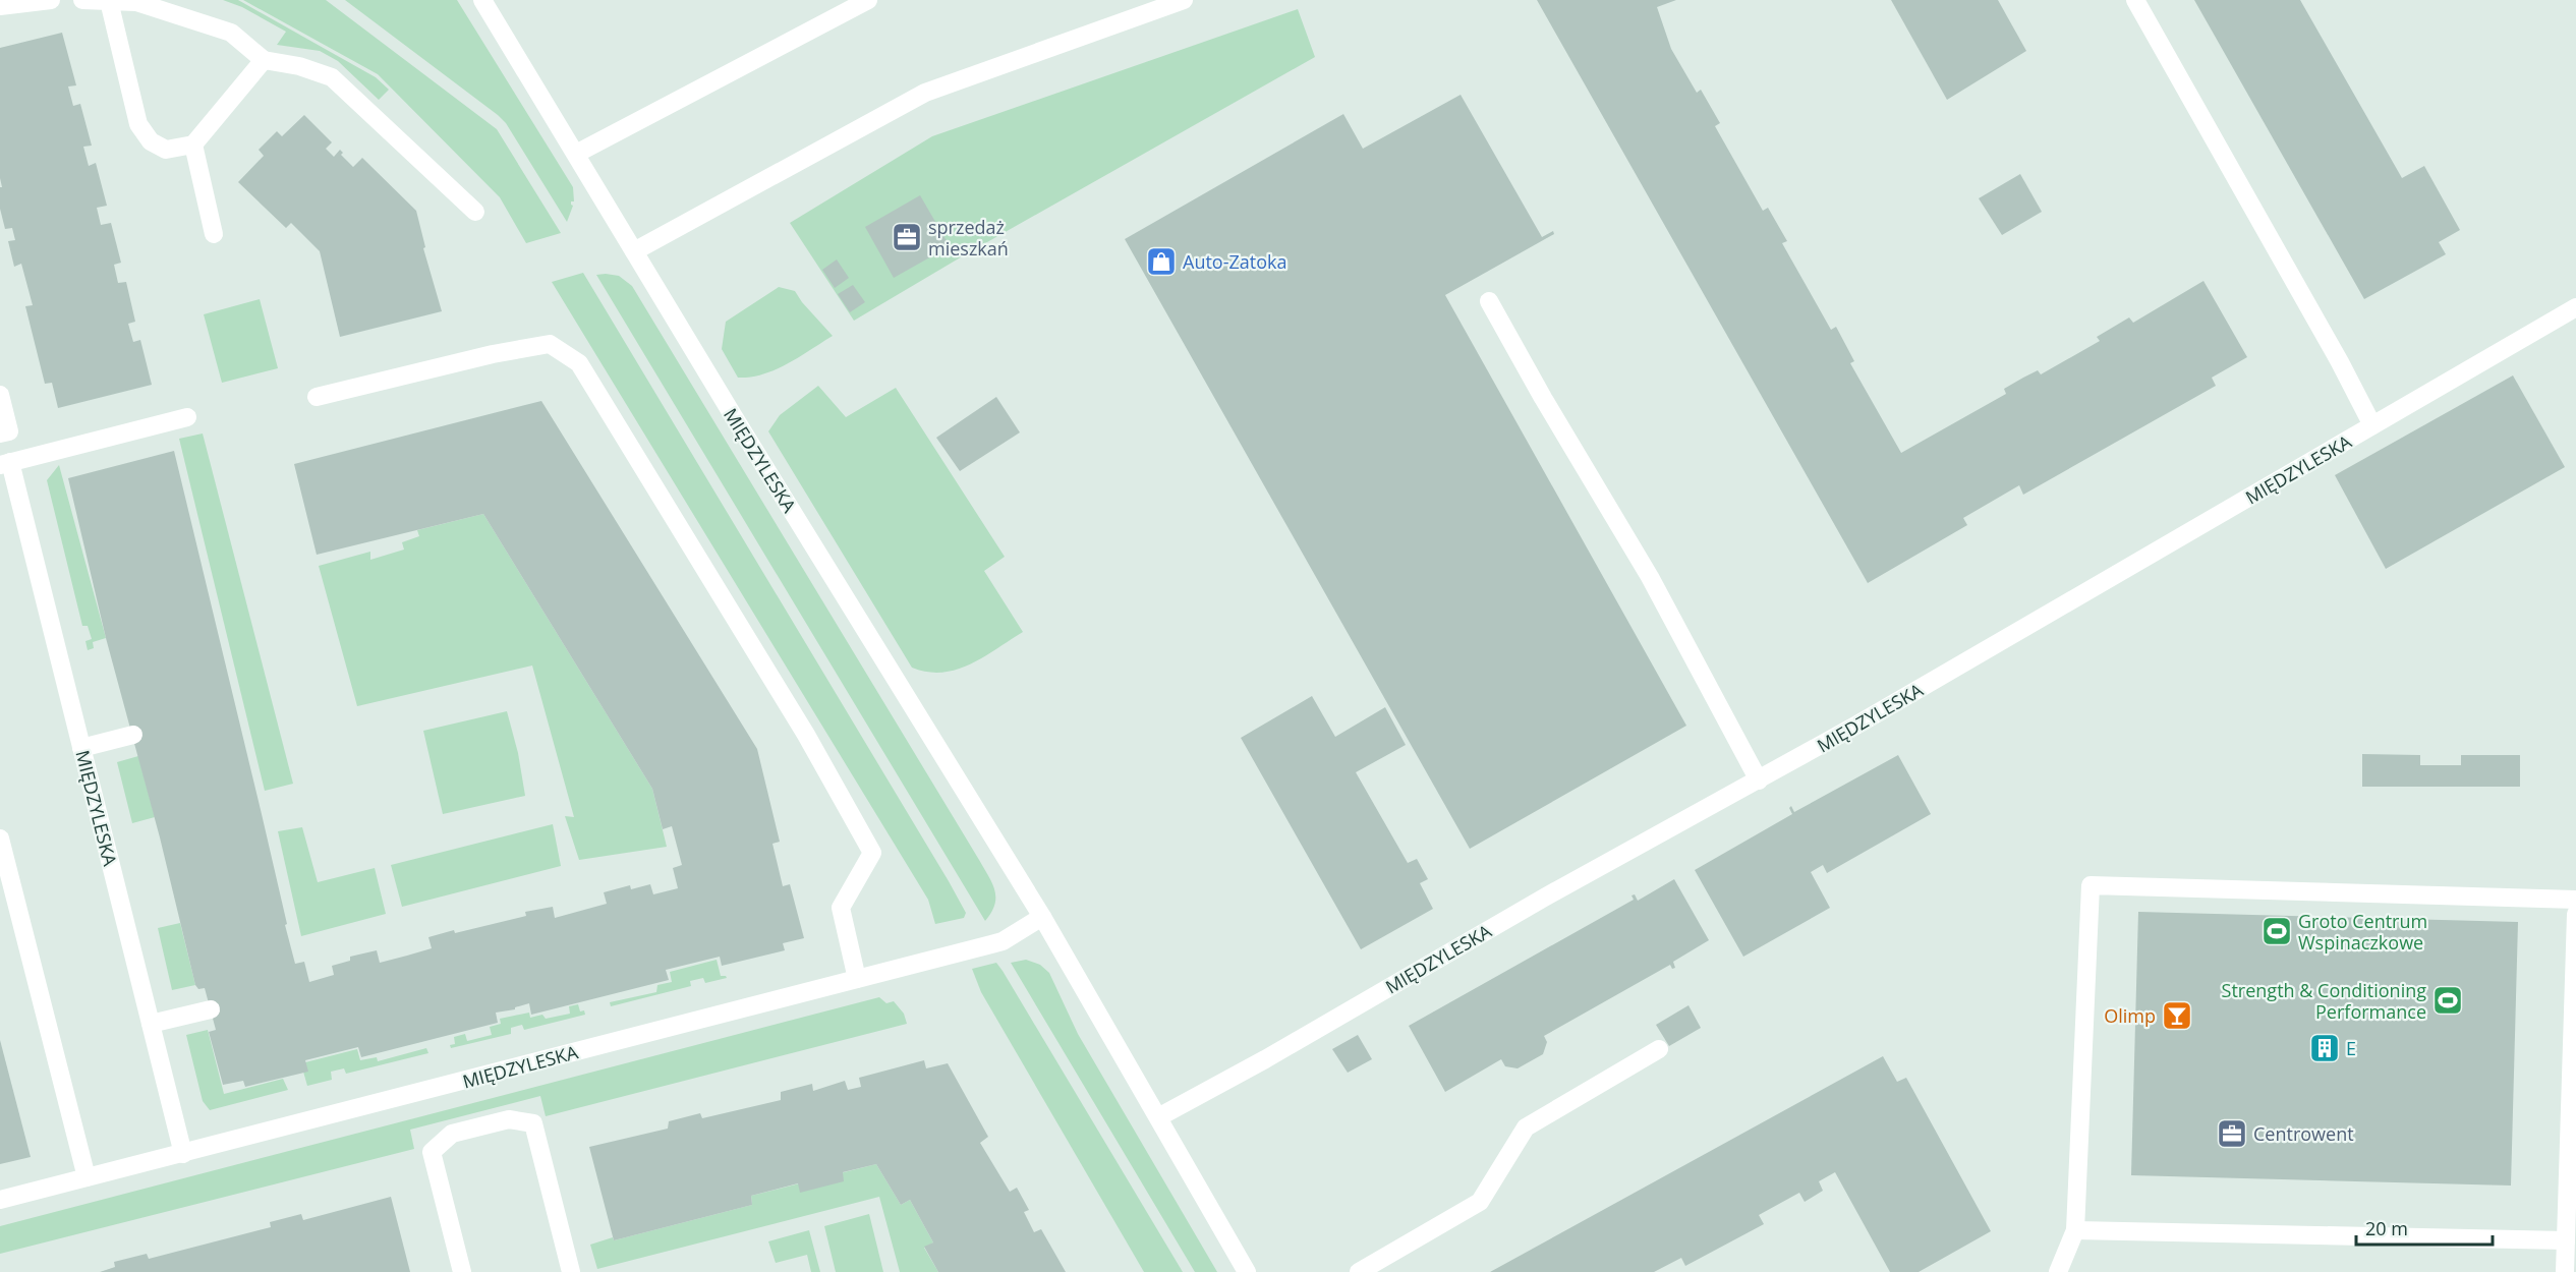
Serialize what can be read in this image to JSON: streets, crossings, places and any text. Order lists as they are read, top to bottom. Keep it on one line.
{"streets":{"street":["MIĘDZYLESKA"]},"places":{"office":["sprzedaż mieszkań","Centrowent"],"shop":["Auto-Zatoka"],"sports":["Groto Centrum Wspinaczkowe","Strength & Conditioning Performance"],"bar":["Olimp"],"building":["E"]},"scale_bar":"20 m"}
